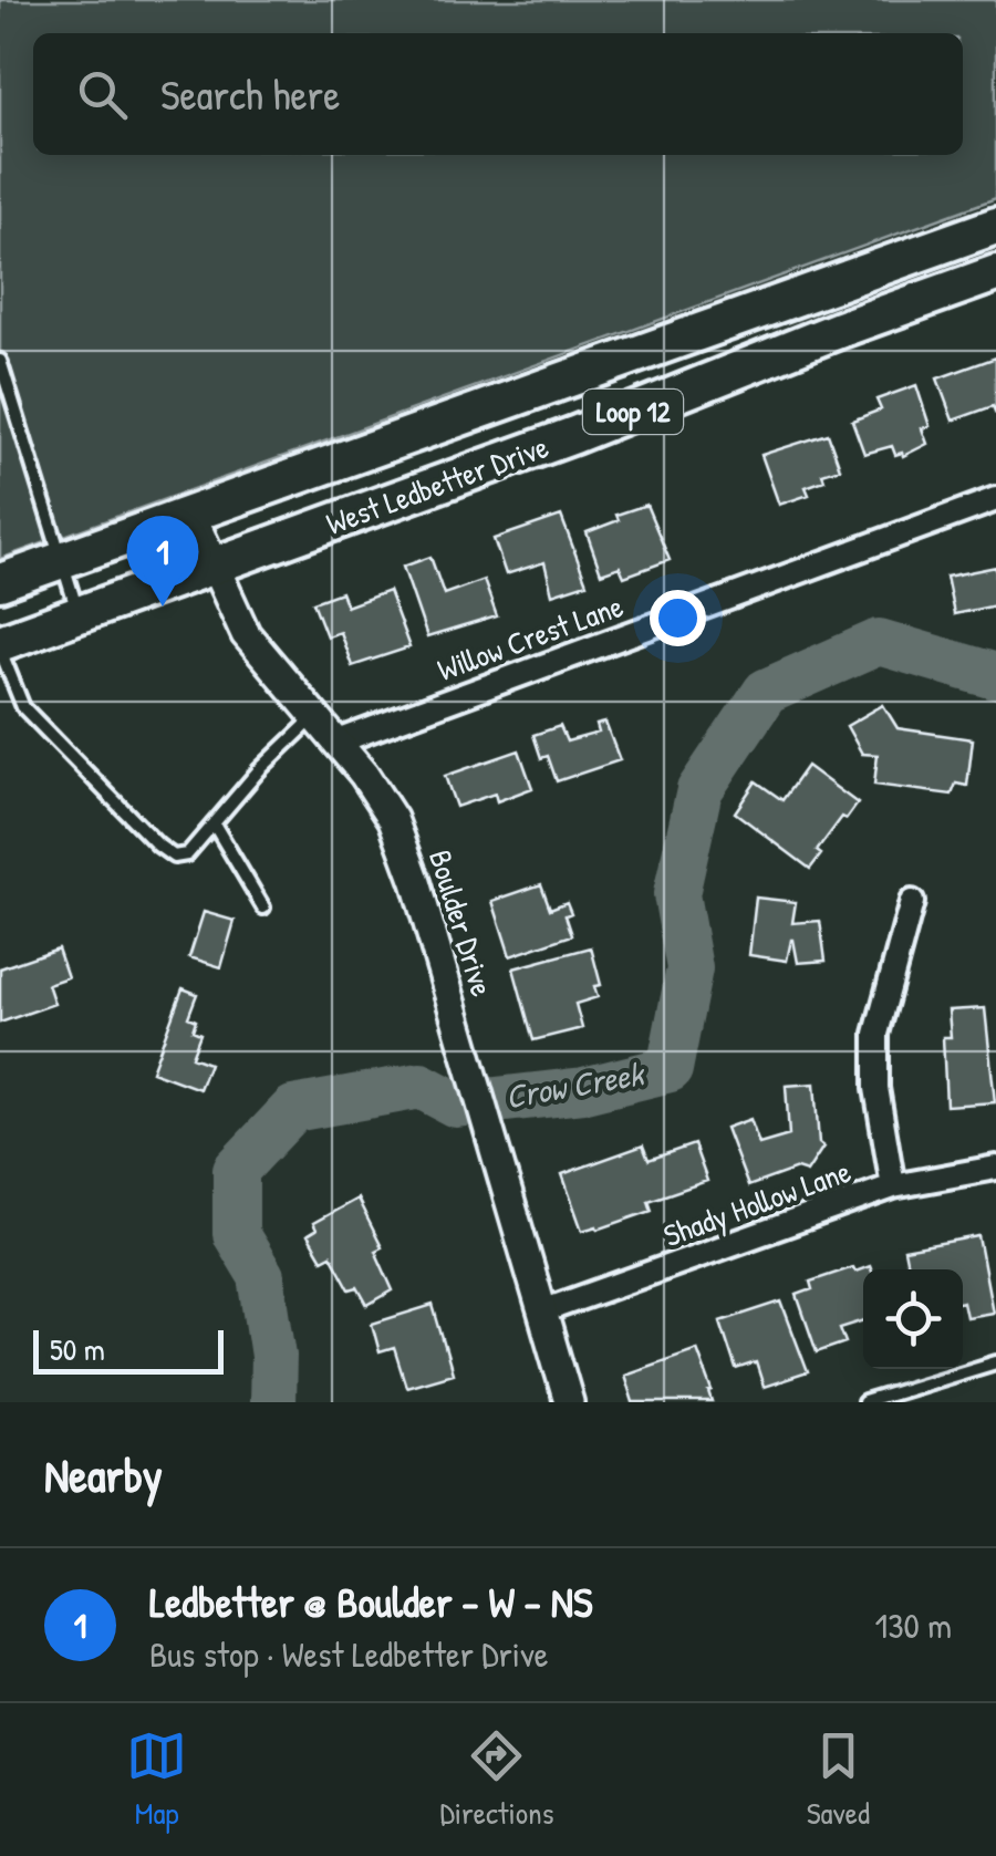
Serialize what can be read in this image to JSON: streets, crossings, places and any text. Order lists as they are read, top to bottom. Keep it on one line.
{"streets":{"main road":["Loop 12","West Ledbetter Drive"],"street":["Willow Crest Lane","Boulder Drive","Shady Hollow Lane"]},"crossings":[["West Ledbetter Drive","Boulder Drive"],["Willow Crest Lane","Boulder Drive"],["Boulder Drive","Shady Hollow Lane"]],"water":["Crow Creek"],"scale_bar":"50 m","page":{"search":"Search here","pins":"1","scale":"50 m","heading":"Nearby","list":[{"mark":"1","name":"Ledbetter @ Boulder - W - NS","note":"Bus stop · West Ledbetter Drive","value":"130 m"}],"nav":["Map","Directions","Saved"]}}
